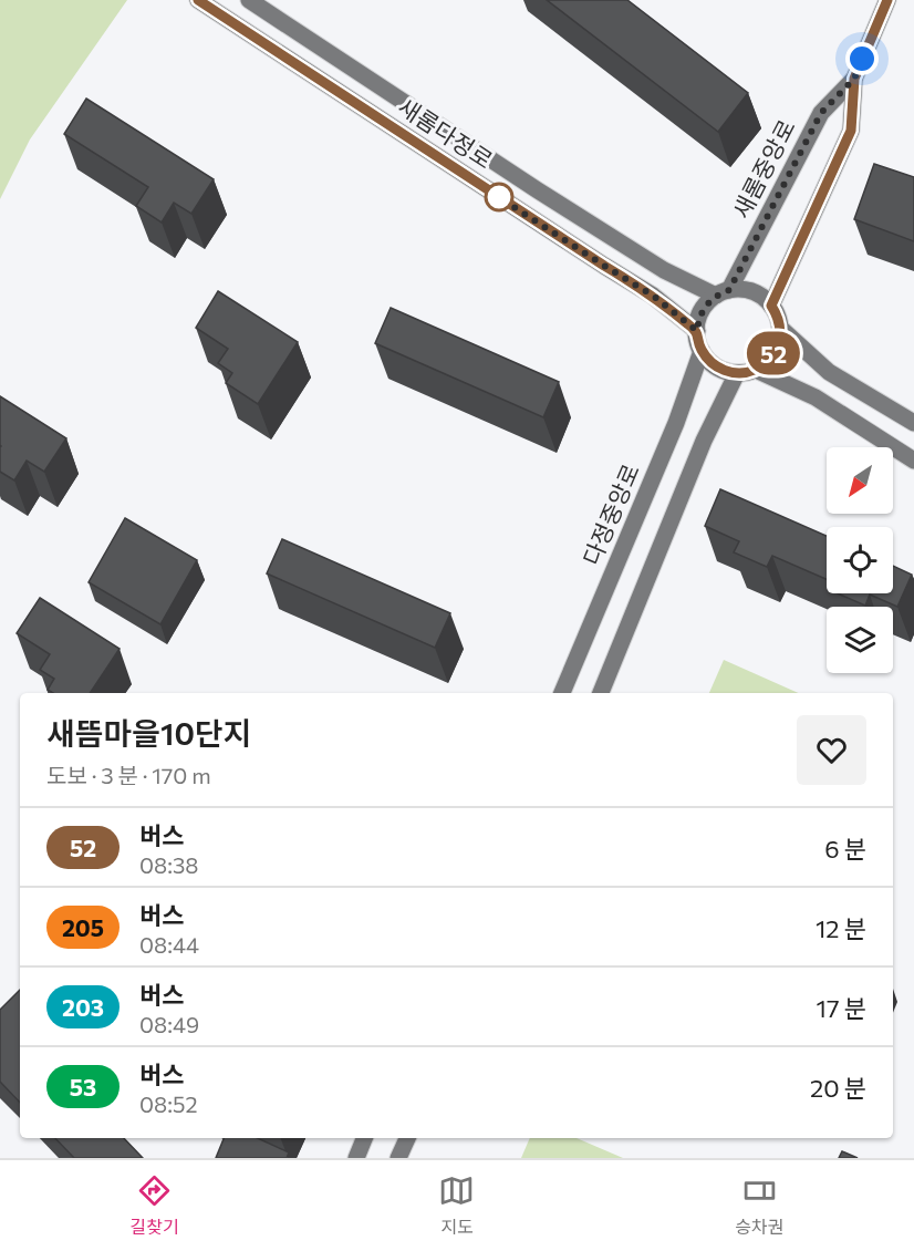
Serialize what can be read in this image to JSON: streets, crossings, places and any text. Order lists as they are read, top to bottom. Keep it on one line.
{"streets":{"street":["새롬다정로","새롬중앙로","다정중앙로"]},"crossings":[["새롬다정로","새롬중앙로"],["새롬다정로","다정중앙로"],["새롬중앙로","다정중앙로"]],"lines":["bus line 52"],"north":"bottom left","page":{"on_map":"52","heading":["새뜸마을10단지","도보 · 3 분 · 170 m"],"list":[{"mark":"52","name":"버스","note":"08:38","value":"6 분"},{"mark":"205","name":"버스","note":"08:44","value":"12 분"},{"mark":"203","name":"버스","note":"08:49","value":"17 분"},{"mark":"53","name":"버스","note":"08:52","value":"20 분"}],"tabs":["길찾기","지도","승차권"]}}
